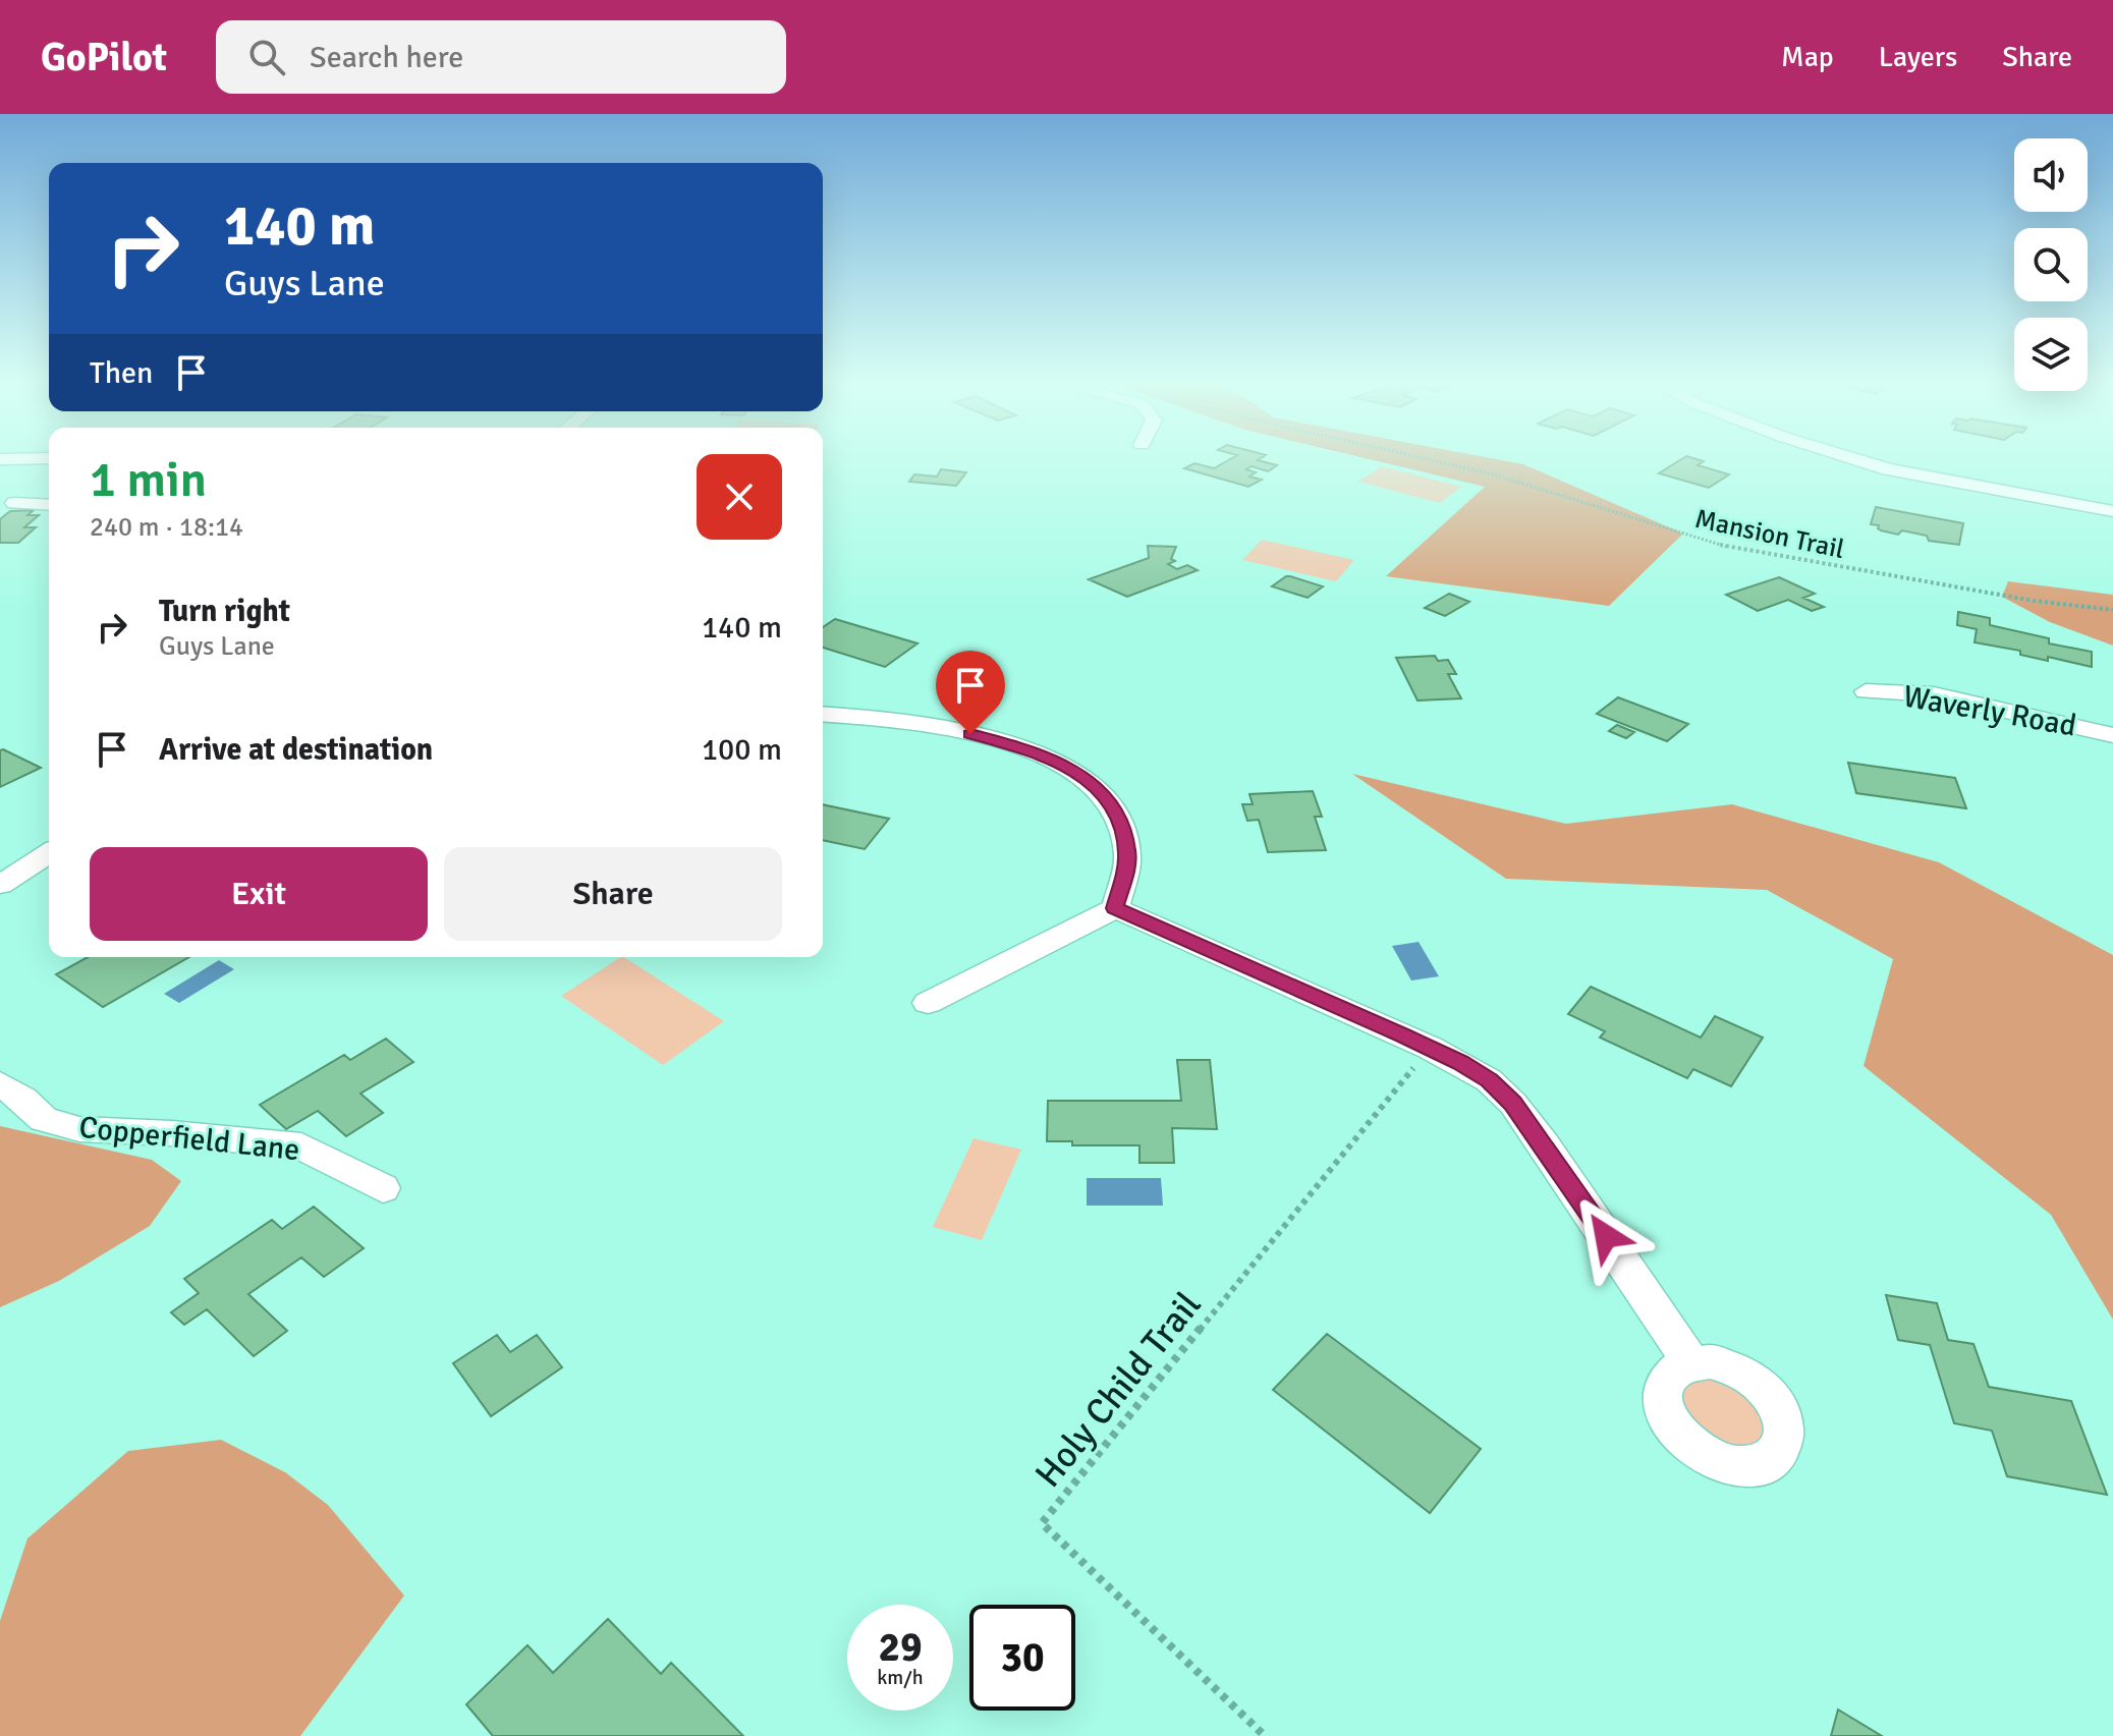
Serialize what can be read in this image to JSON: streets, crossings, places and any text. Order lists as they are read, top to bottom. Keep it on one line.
{"streets":{"street":["Waverly Road","Copperfield Lane"],"path":["Mansion Trail","Holy Child Trail"]},"page":{"header":"GoPilot","search":"Search here","nav":["Map","Layers","Share"],"turn":["140 m","Guys Lane"],"then":"Then","heading":["1 min","240 m · 18:14"],"list":[{"name":"Turn right","note":"Guys Lane","value":"140 m"},{"name":"Arrive at destination","value":"100 m"}],"buttons":["Exit","Share"],"speed":"29 km/h","limit":"30"}}
